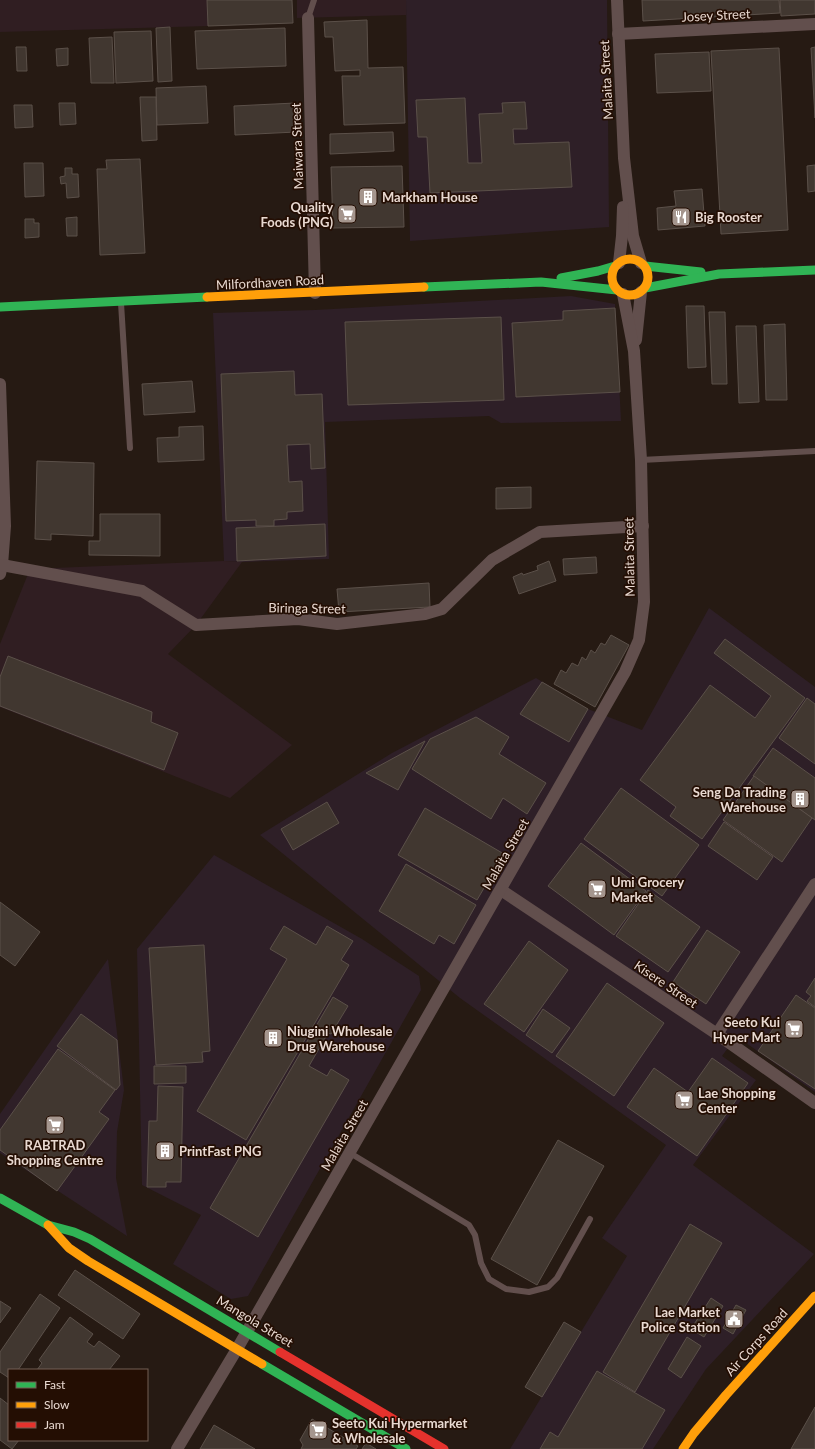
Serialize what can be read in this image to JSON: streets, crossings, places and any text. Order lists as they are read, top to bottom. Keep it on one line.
{"streets":{"main road":["Milfordhaven Road","Mangola Street","Air Corps Road"],"street":["Josey Street","Malaita Street","Maiwara Street","Biringa Street","Kisere Street"]},"crossings":[["Josey Street","Malaita Street"],["Malaita Street","Milfordhaven Road"],["Malaita Street","Biringa Street"],["Malaita Street","Kisere Street"],["Malaita Street","Mangola Street"],["Maiwara Street","Milfordhaven Road"]],"places":{"building":["Markham House","Seng Da Trading Warehouse","Niugini Wholesale Drug Warehouse","PrintFast PNG"],"supermarket":["Quality Foods (PNG)","Umi Grocery Market","Seeto Kui Hyper Mart","Lae Shopping Center","RABTRAD Shopping Centre","Seeto Kui Hypermarket & Wholesale"],"restaurant":["Big Rooster"],"public building":["Lae Market Police Station"]},"legend":["Fast","Slow","Jam"]}
